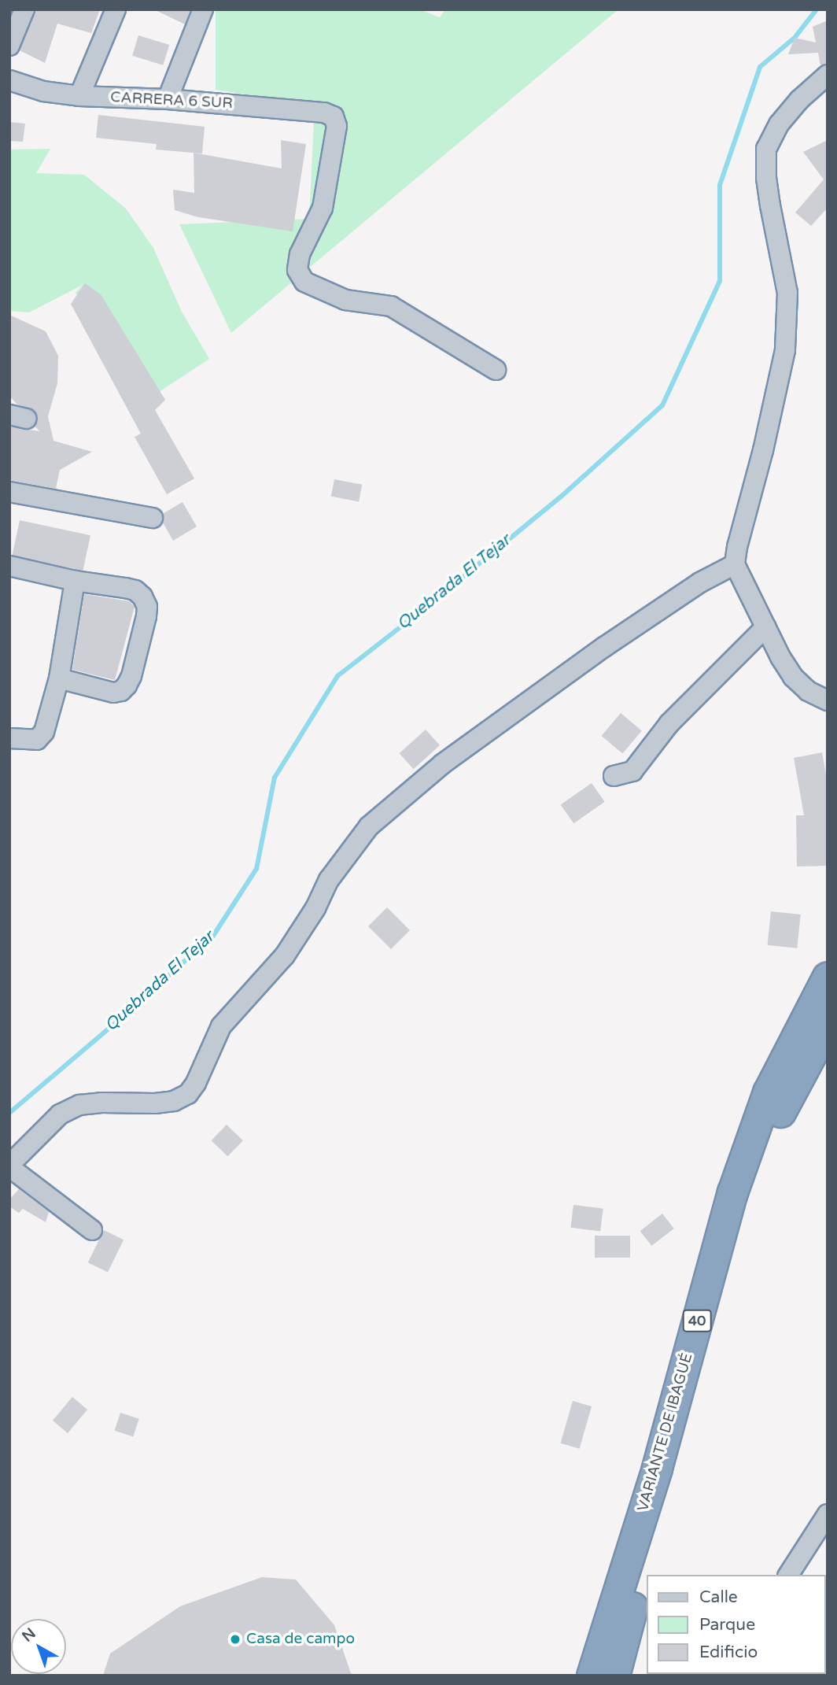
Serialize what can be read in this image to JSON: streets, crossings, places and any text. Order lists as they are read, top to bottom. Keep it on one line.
{"streets":{"highway":["40","VARIANTE DE IBAGUÉ"],"street":["CARRERA 6 SUR"]},"water":["Quebrada El Tejar"],"places":["Casa de campo"],"legend":["Calle","Parque","Edificio"],"north":"top left"}
